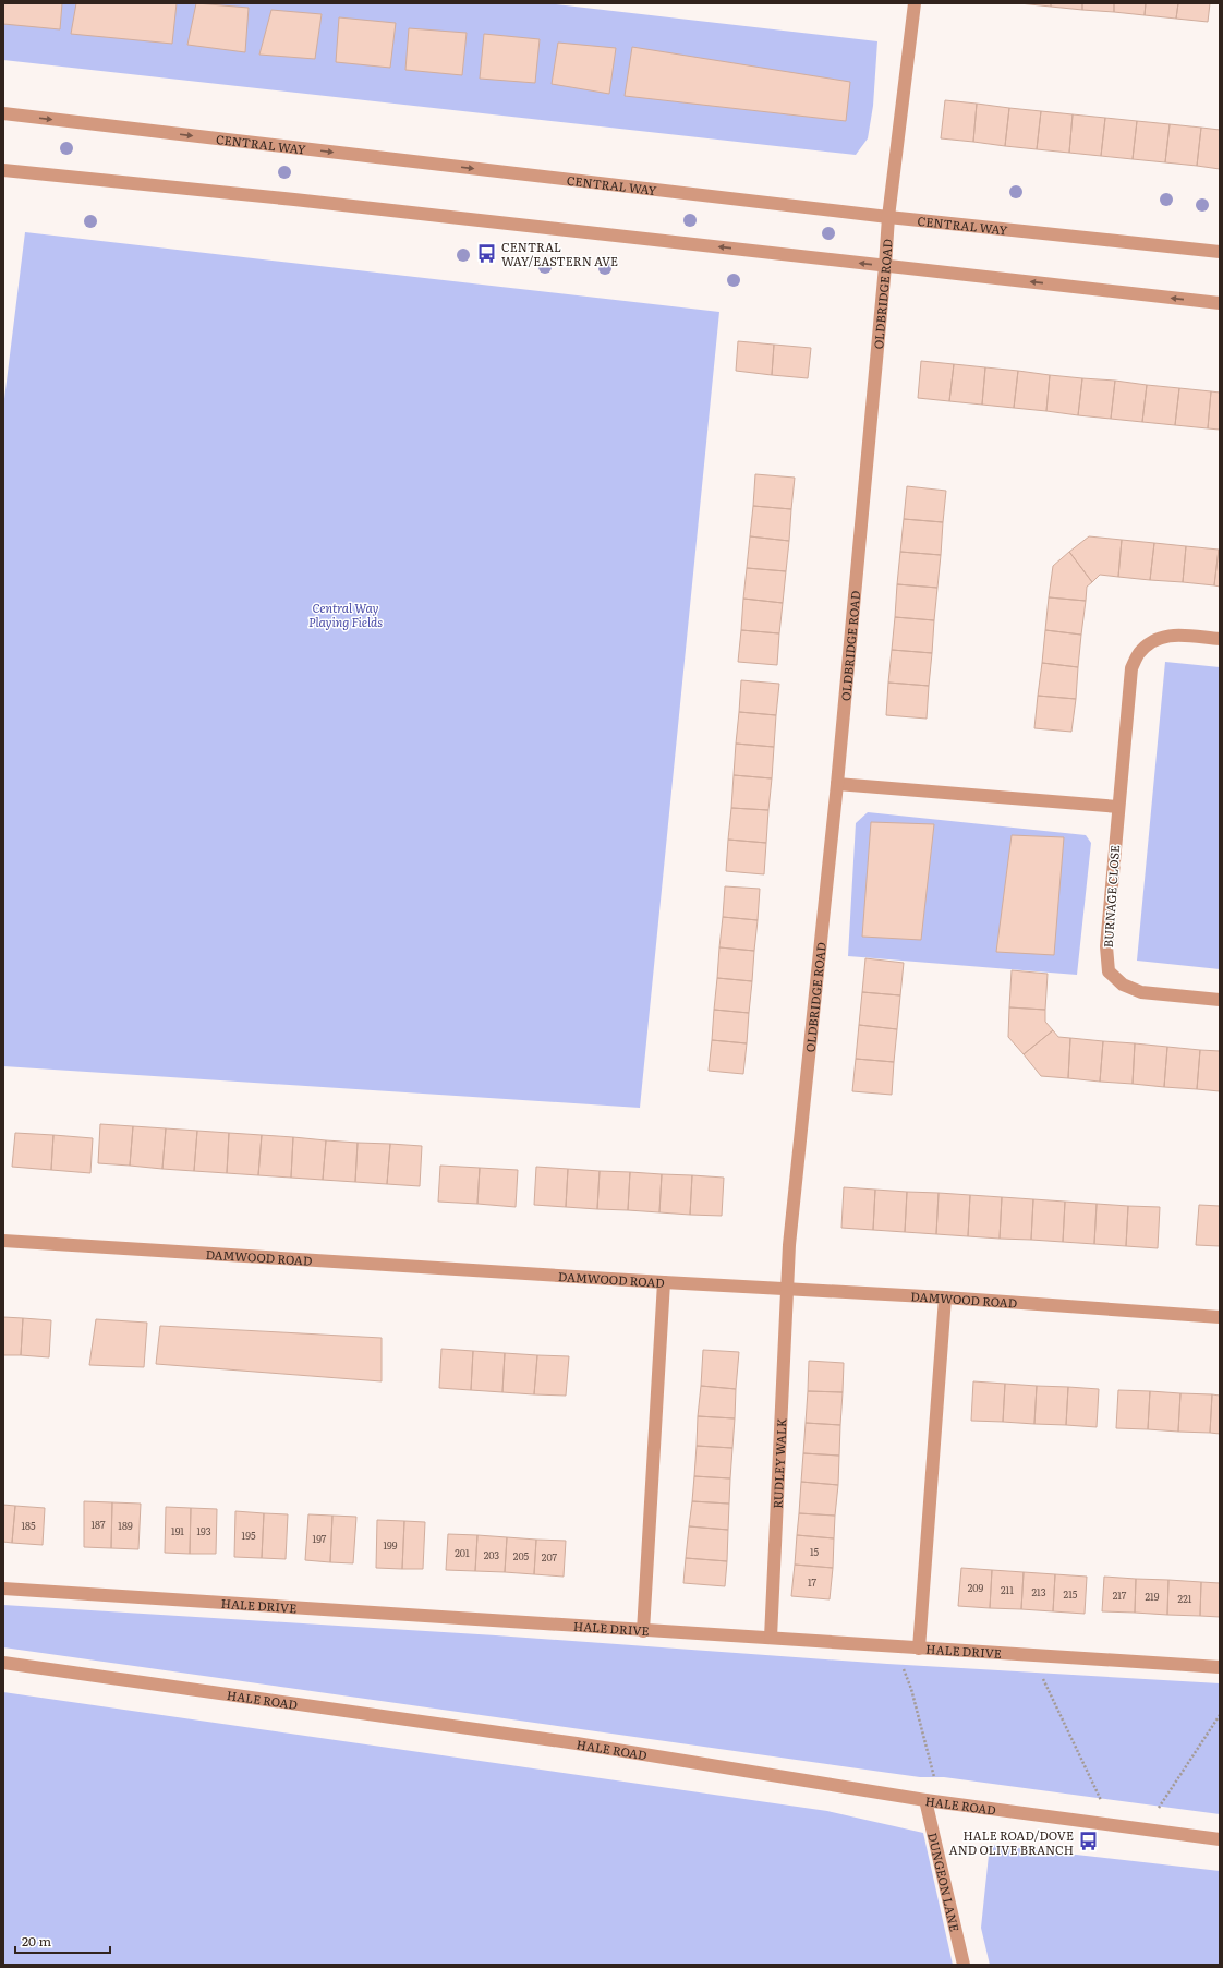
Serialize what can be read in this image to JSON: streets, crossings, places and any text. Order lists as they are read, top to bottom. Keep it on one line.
{"streets":{"street":["CENTRAL WAY","OLDBRIDGE ROAD","BURNAGE CLOSE","DAMWOOD ROAD","RUDLEY WALK","HALE DRIVE","HALE ROAD","DUNGEON LANE"]},"crossings":[["CENTRAL WAY","OLDBRIDGE ROAD"],["OLDBRIDGE ROAD","DAMWOOD ROAD"],["OLDBRIDGE ROAD","RUDLEY WALK"],["DAMWOOD ROAD","RUDLEY WALK"],["RUDLEY WALK","HALE DRIVE"],["HALE ROAD","DUNGEON LANE"]],"parks":["Central Way Playing Fields"],"places":{"bus stop":["CENTRAL WAY/EASTERN AVE","HALE ROAD/DOVE AND OLIVE BRANCH"]},"house_numbers":["187","185","189","191","193","195","197","199","15","201","203","205","207","17","209","211","213","215","217","219","221"],"scale_bar":"20 m"}
